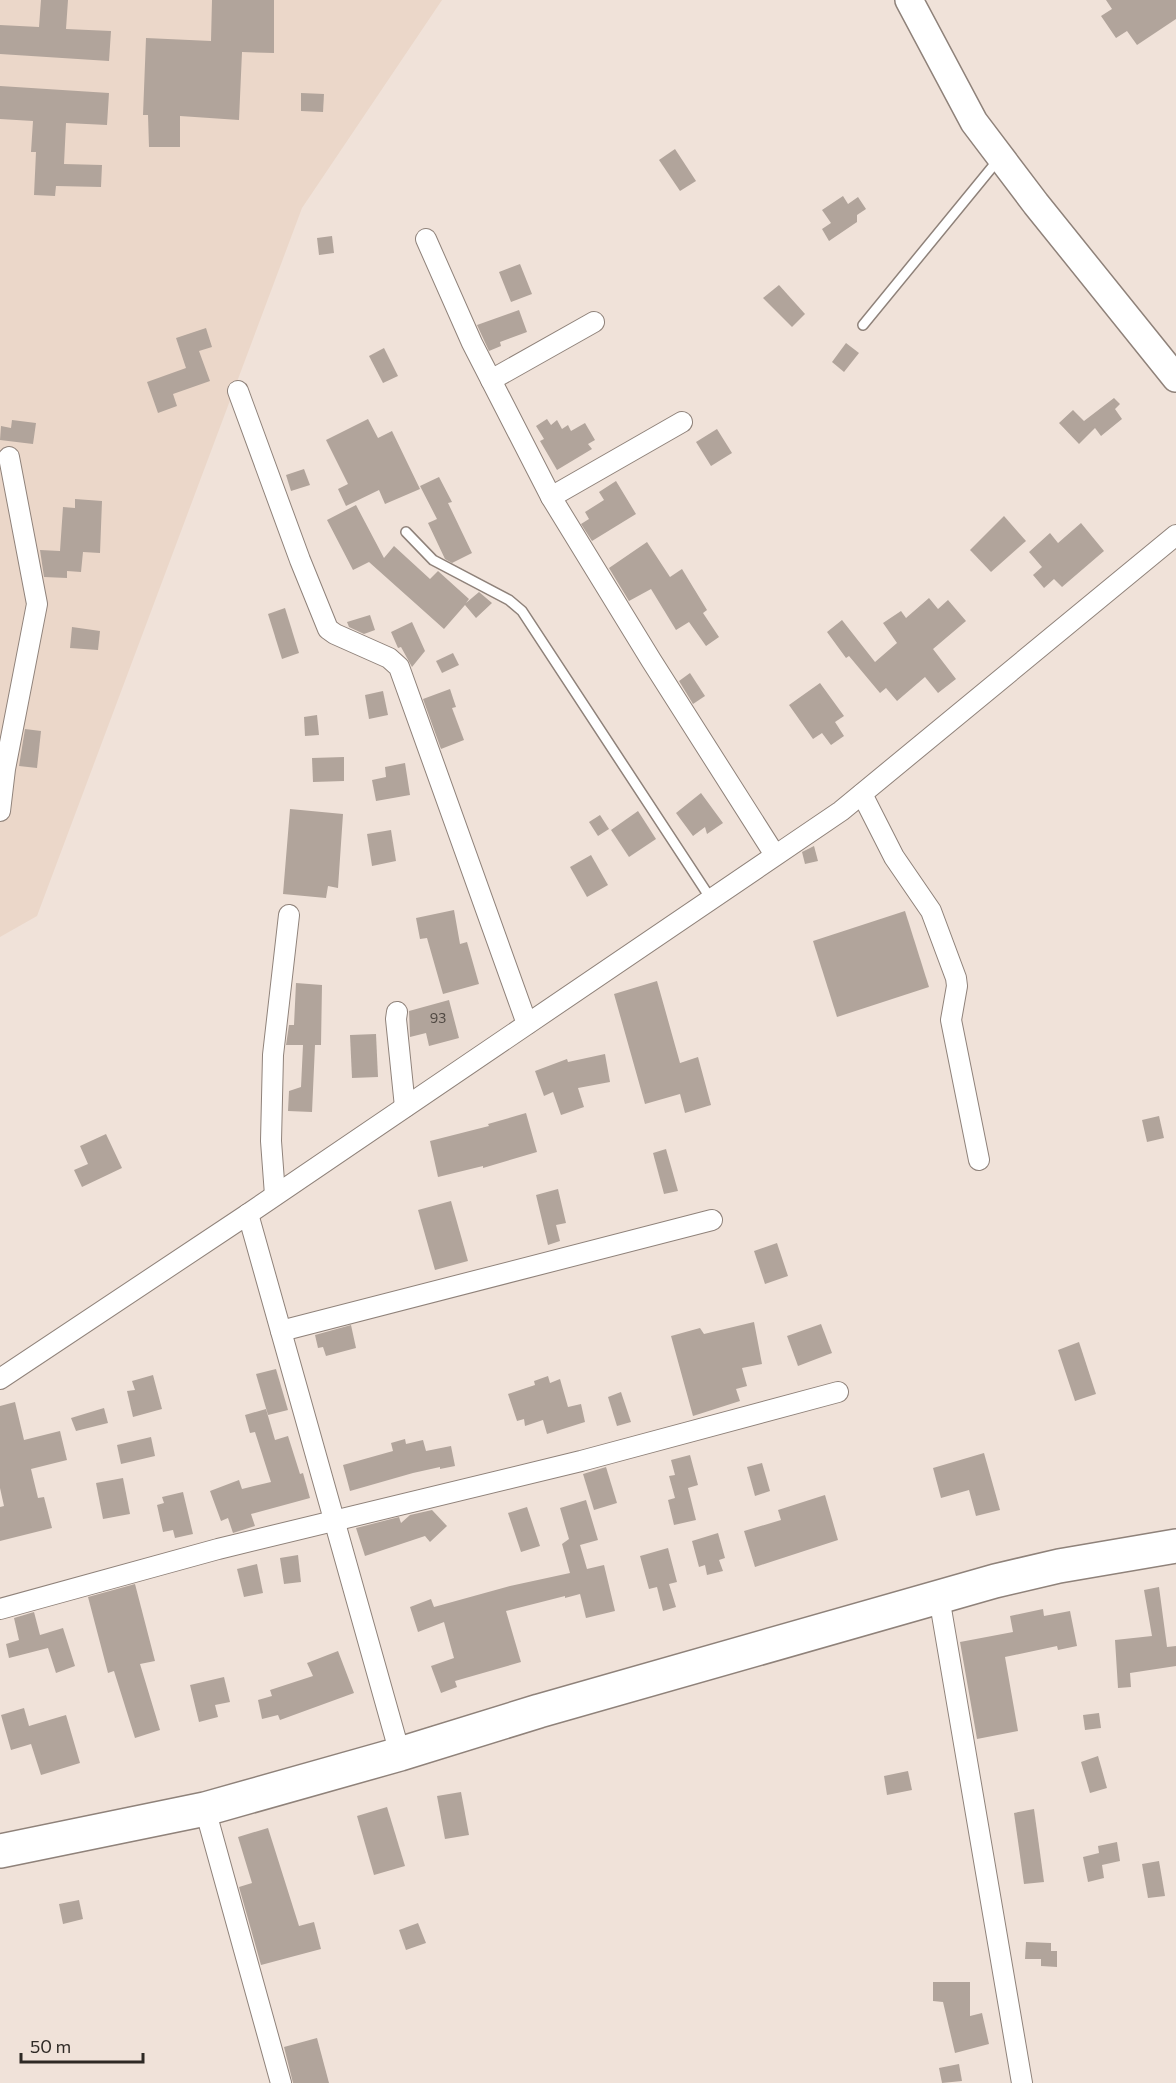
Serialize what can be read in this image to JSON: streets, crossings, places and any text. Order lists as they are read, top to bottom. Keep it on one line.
{"house_numbers":["93"],"scale_bar":"50 m"}
